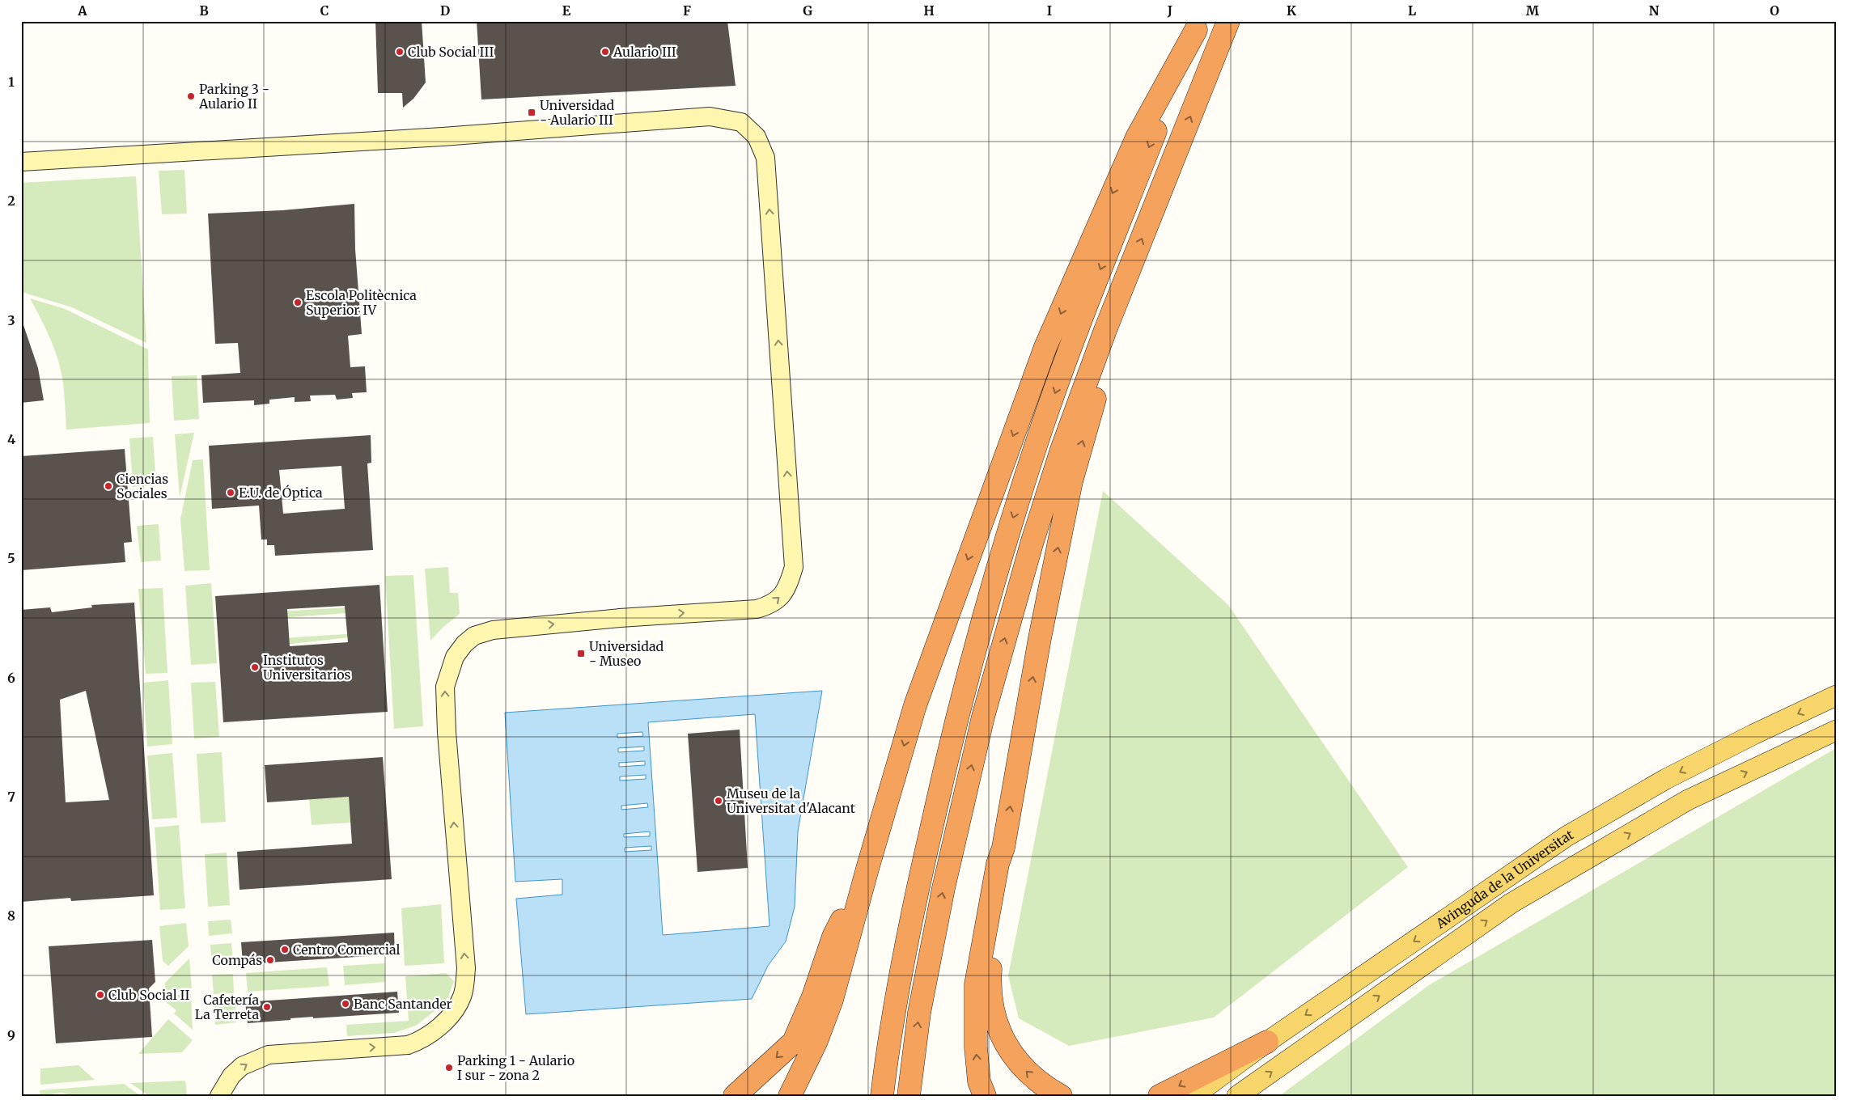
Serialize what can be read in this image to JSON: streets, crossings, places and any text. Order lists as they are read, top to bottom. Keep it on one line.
{"streets":{"main road":["Avinguda de la Universitat"]},"places":{"other":["Club Social III","Aulario III","Parking 3 - Aulario II","Escola Politècnica Superior IV","Ciencias Sociales","E.U. de Óptica","Institutos Universitarios","Museu de la Universitat d'Alacant","Centro Comercial","Compás","Club Social II","Banc Santander","Cafetería La Terreta","Parking 1 - Aulario I sur - zona 2"],"transit":["Universidad - Aulario III","Universidad - Museo"]},"grid":{"columns":["A","B","C","D","E","F","G","H","I","J","K","L","M","N","O"],"rows":["1","2","3","4","5","6","7","8","9"]}}
